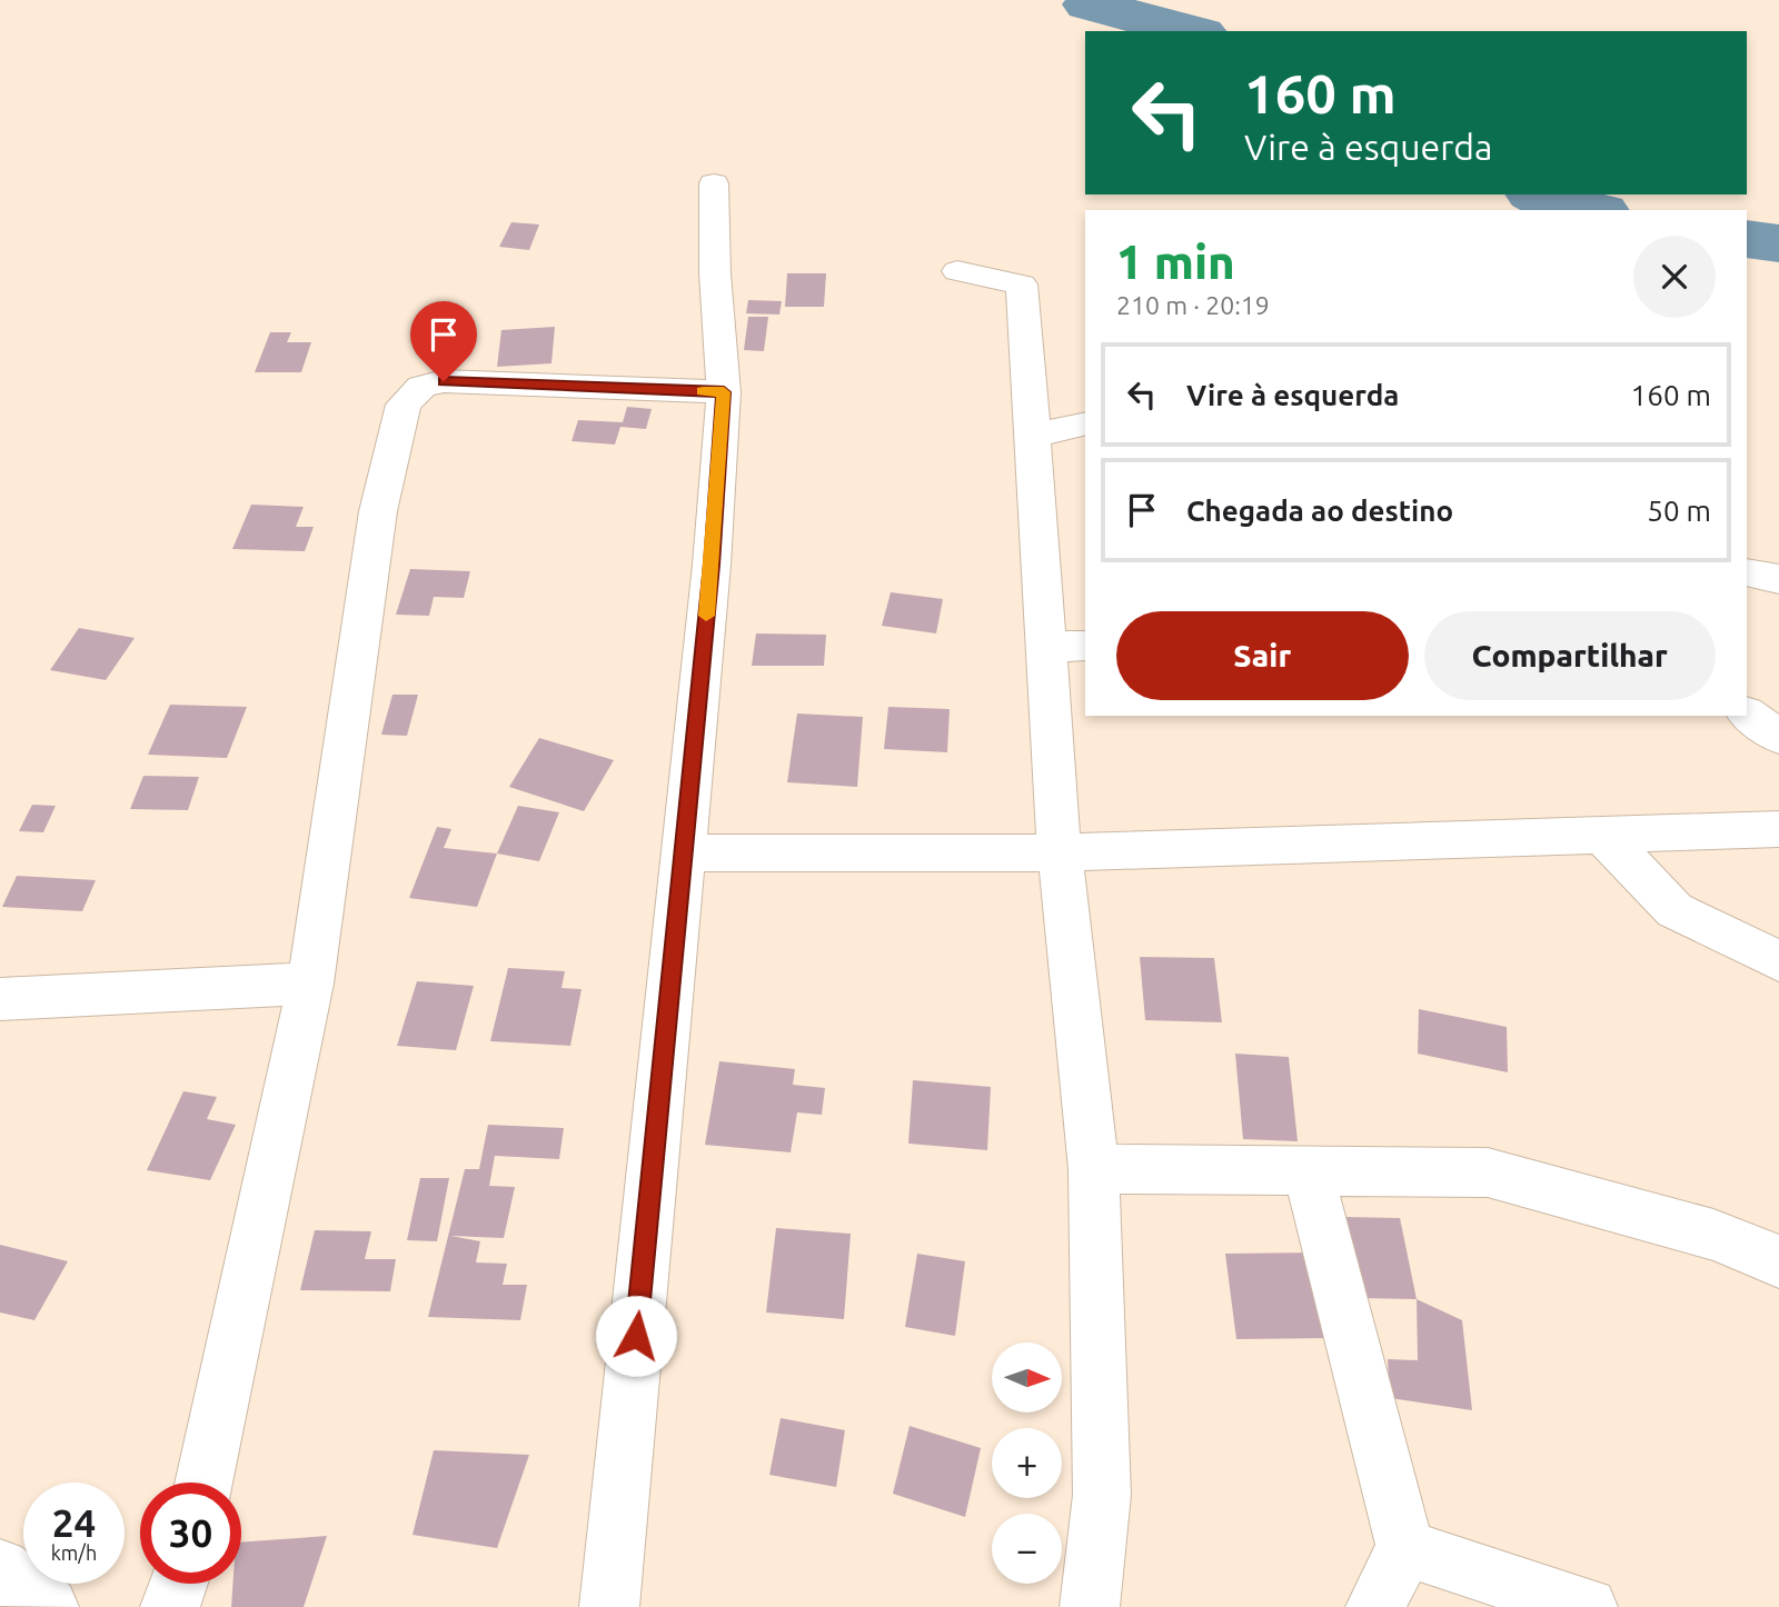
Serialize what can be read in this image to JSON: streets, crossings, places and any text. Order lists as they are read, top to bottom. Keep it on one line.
{"north":"right","page":{"turn":["160 m","Vire à esquerda"],"heading":["1 min","210 m · 20:19"],"list":[{"name":"Vire à esquerda","value":"160 m"},{"name":"Chegada ao destino","value":"50 m"}],"buttons":["Sair","Compartilhar"],"map_buttons":["+","−"],"speed":"24 km/h","limit":"30"}}
